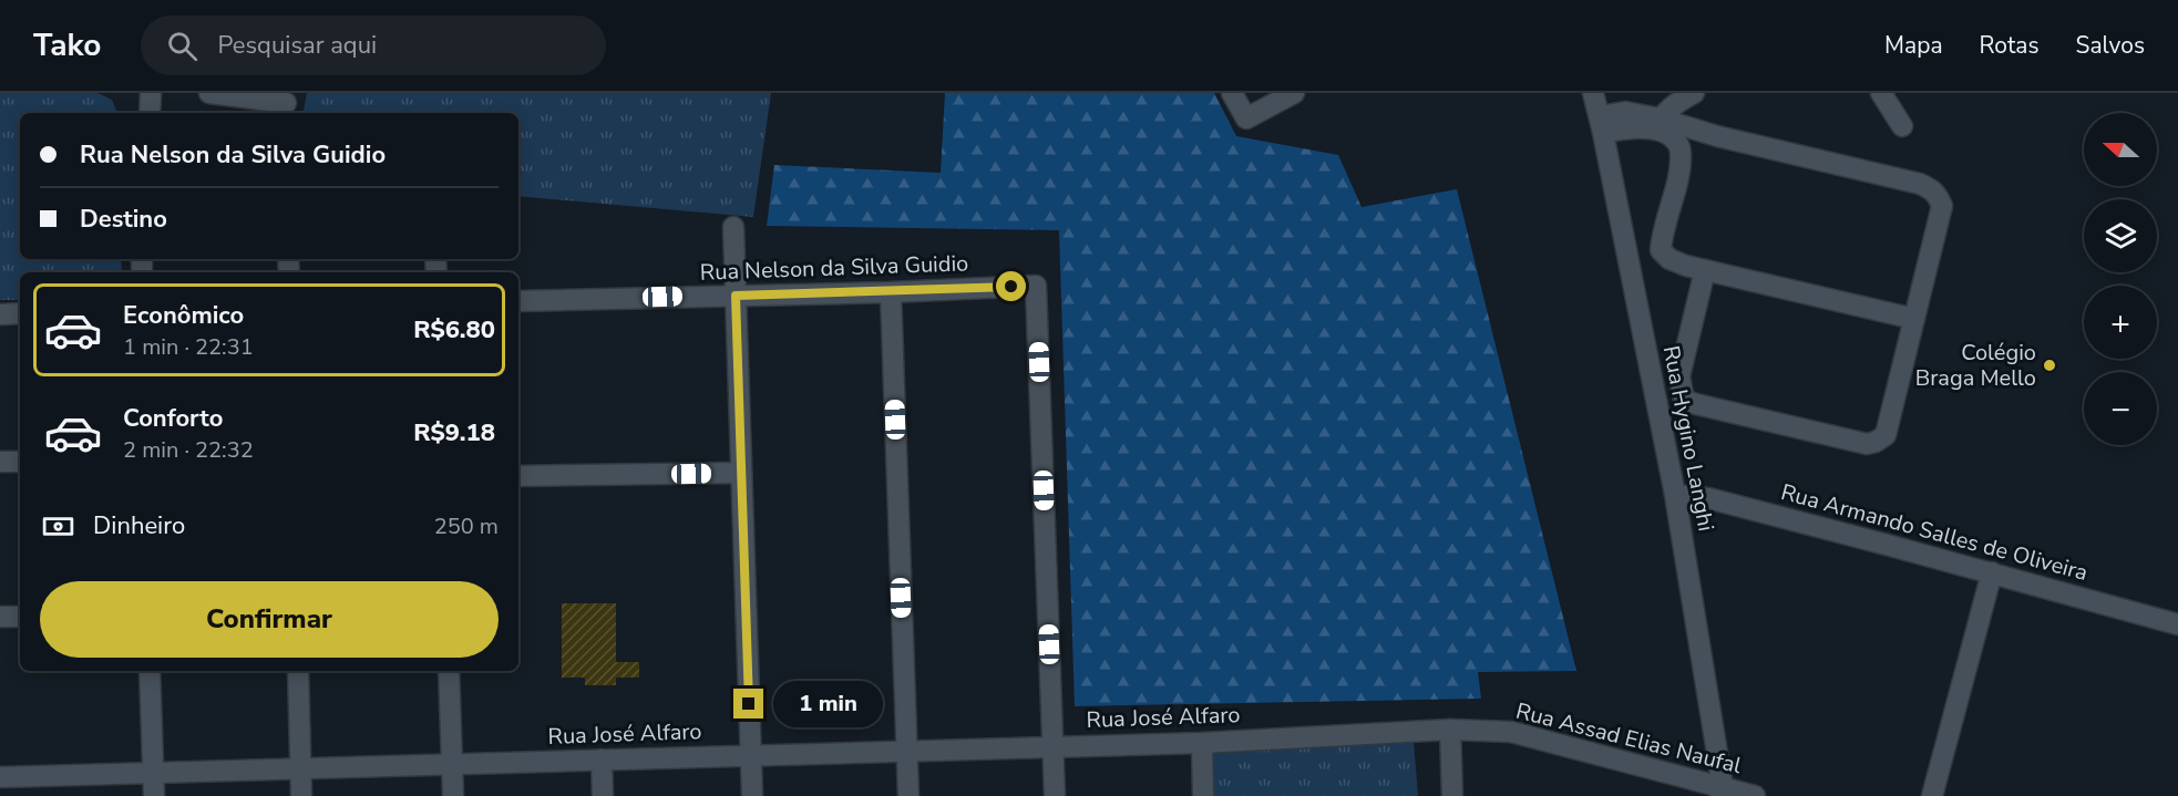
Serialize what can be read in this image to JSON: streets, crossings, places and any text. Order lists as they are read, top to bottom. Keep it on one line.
{"streets":{"street":["Rua Nelson da Silva Guidio","Rua Hygino Langhi","Rua Armando Salles de Oliveira","Rua José Alfaro","Rua Assad Elias Naufal"]},"crossings":[["Rua Nelson da Silva Guidio","Rua José Alfaro"],["Rua Hygino Langhi","Rua Armando Salles de Oliveira"],["Rua Hygino Langhi","Rua Assad Elias Naufal"],["Rua José Alfaro","Rua Assad Elias Naufal"]],"places":["Colégio Braga Mello"],"north":"left","page":{"header":"Tako","search":"Pesquisar aqui","nav":["Mapa","Rotas","Salvos"],"map_buttons":["+","−"],"banner":["Rua Nelson da Silva Guidio","Destino"],"list":[{"name":"Econômico","note":"1 min · 22:31","value":"R$6.80"},{"name":"Conforto","note":"2 min · 22:32","value":"R$9.18"}],"pay":["Dinheiro","250 m"],"buttons":"Confirmar","bubble":"1 min"}}
